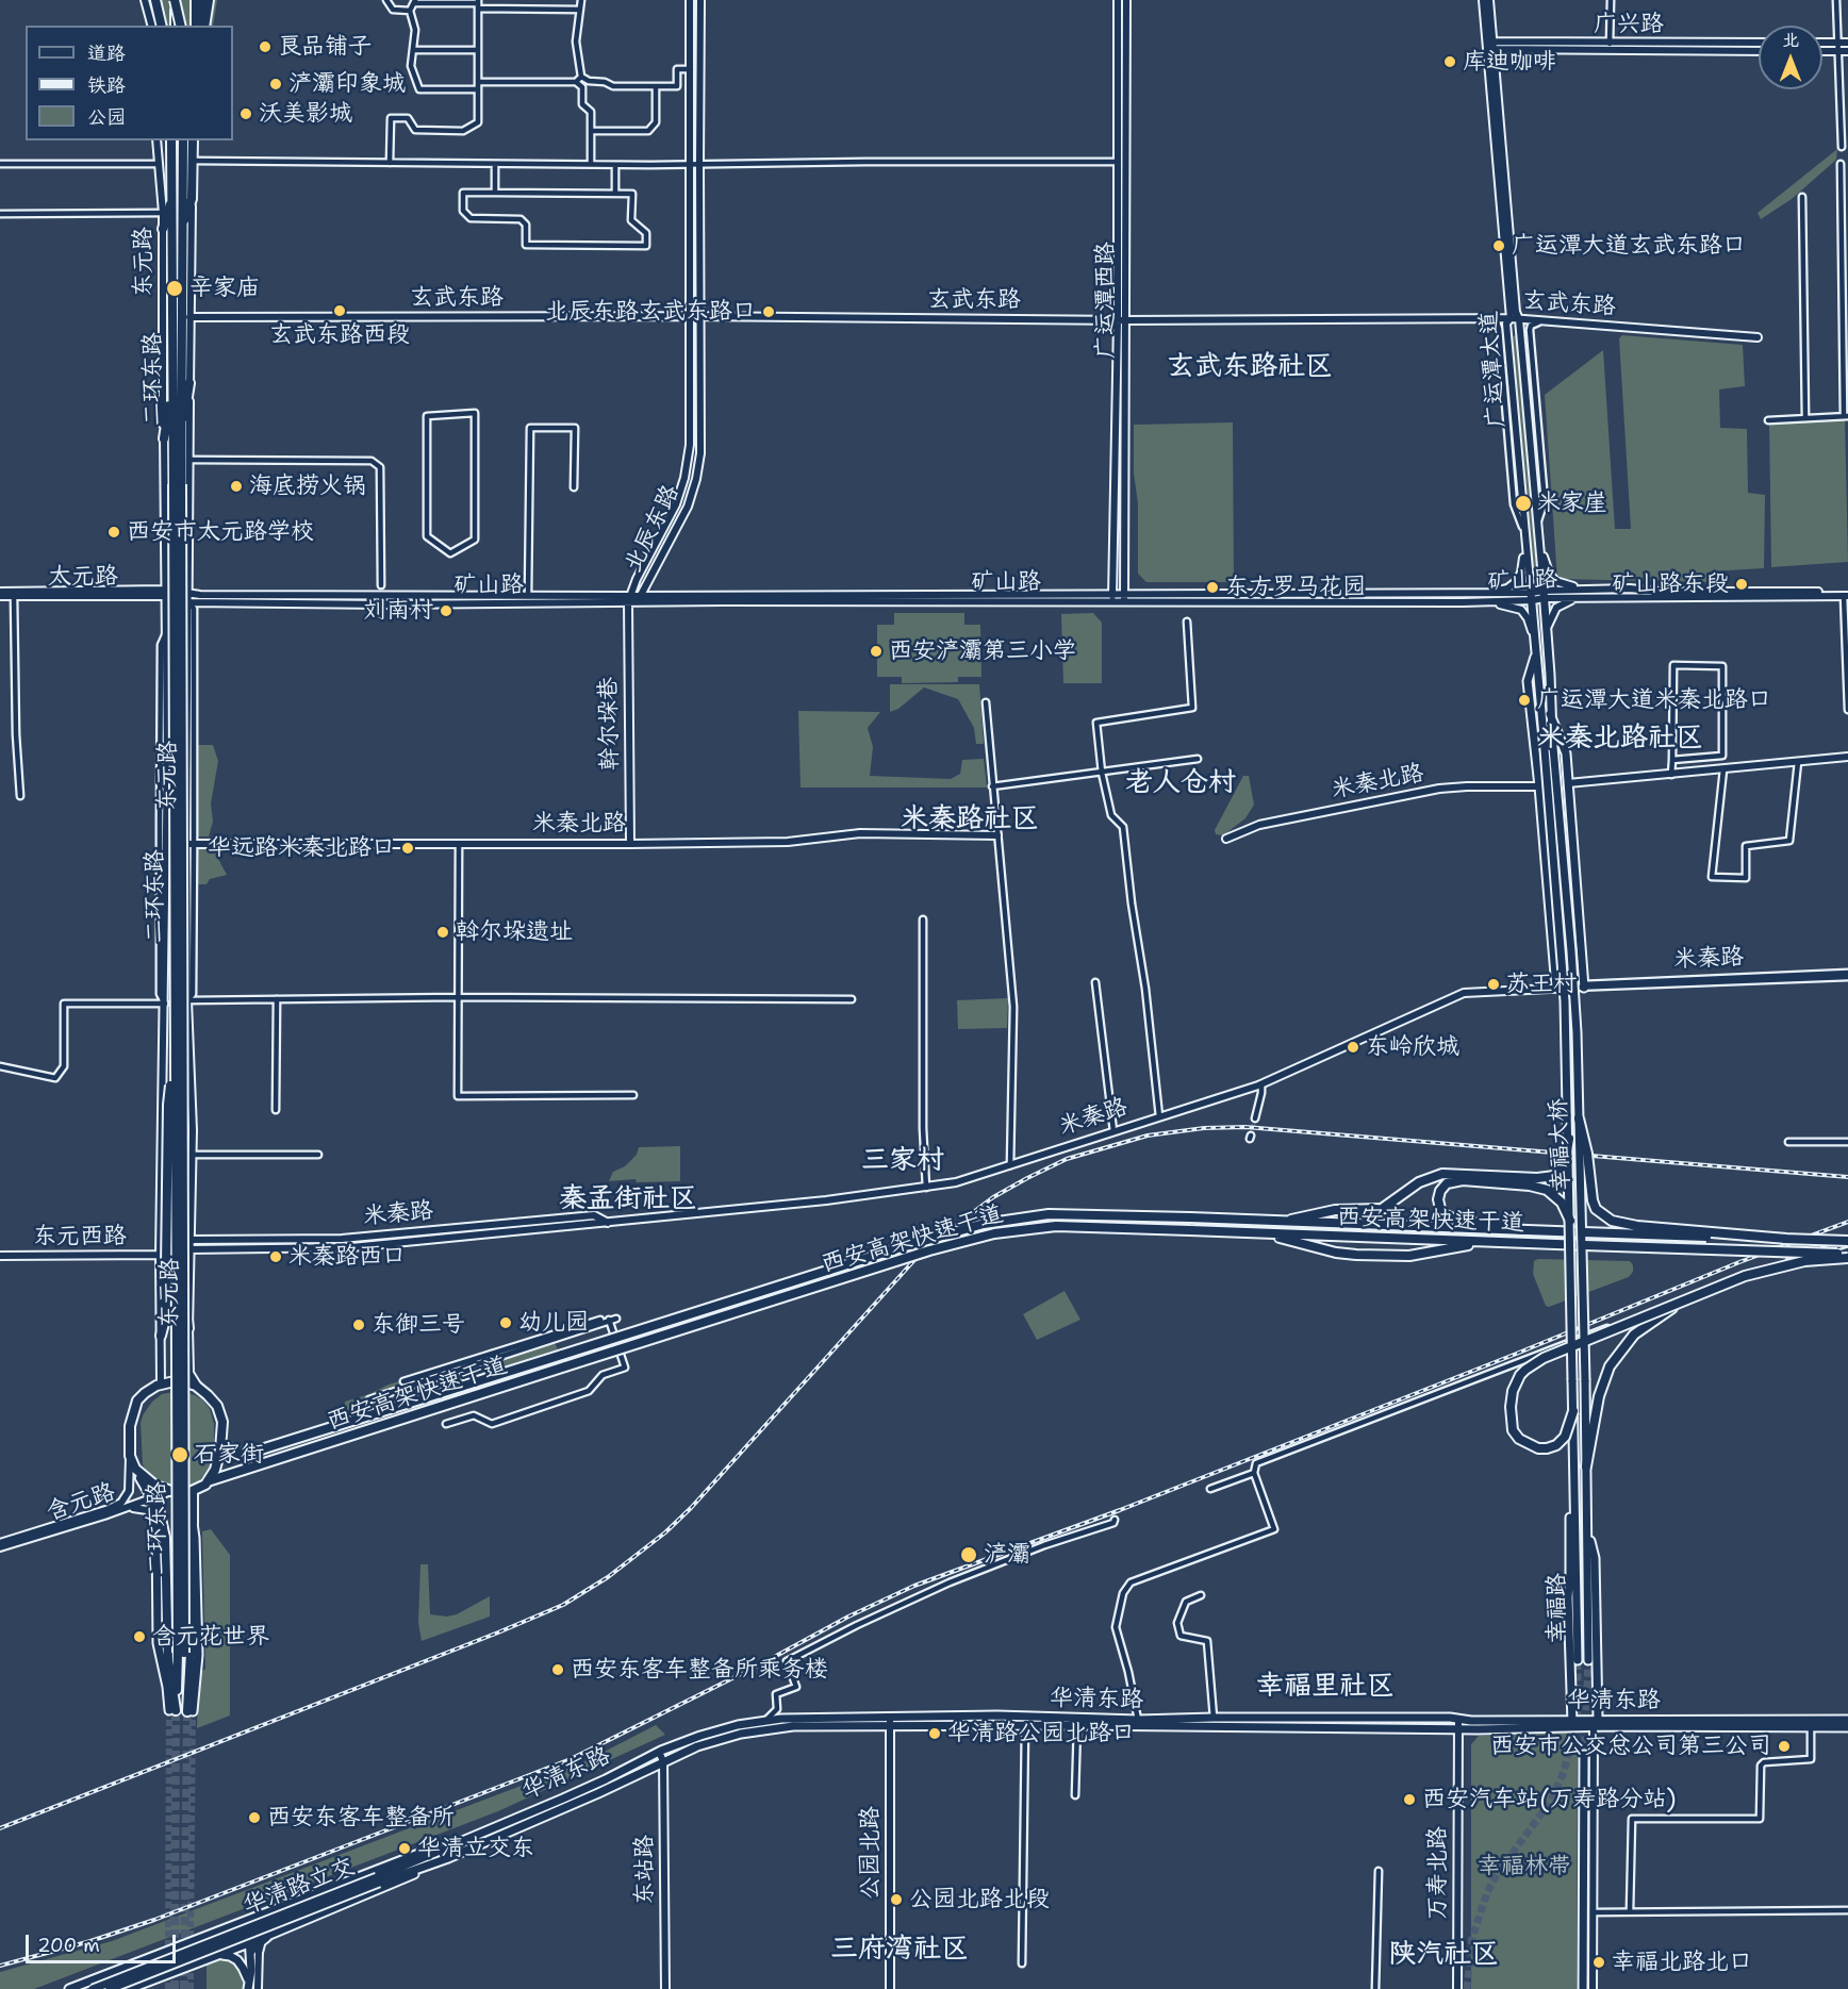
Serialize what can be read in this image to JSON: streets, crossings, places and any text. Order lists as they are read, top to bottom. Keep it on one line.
{"streets":{"highway":["二环东路","西安高架快速干道"],"main road":["广运潭大道","幸福大桥","幸福路","华清东路","华清路立交"],"street":["广兴路","东元路","玄武东路","广运潭西路","北辰东路","太元路","矿山路","幹尔垛巷","米秦北路","米秦路","东元西路","含元路","公园北路","东站路","万寿北路"]},"crossings":[["广兴路","广运潭大道"],["东元路","玄武东路"],["东元路","太元路"],["东元路","矿山路"],["东元路","米秦北路"],["东元路","米秦路"],["东元路","西安高架快速干道"],["东元路","东元西路"],["东元路","含元路"],["玄武东路","广运潭西路"],["玄武东路","广运潭大道"],["玄武东路","北辰东路"],["广运潭西路","矿山路"],["广运潭大道","矿山路"],["广运潭大道","幸福大桥"],["北辰东路","矿山路"],["北辰东路","幹尔垛巷"],["太元路","矿山路"],["矿山路","幹尔垛巷"],["幹尔垛巷","米秦北路"],["幸福大桥","幸福路"],["西安高架快速干道","含元路"],["华清东路","公园北路"],["华清东路","东站路"],["华清东路","万寿北路"],["华清东路","华清路立交"]],"districts":["玄武东路社区","米秦北路社区","老人仓村","米秦路社区","三家村","秦孟街社区","幸福里社区","三府湾社区","陕汽社区"],"parks":["幸福林带"],"places":["良品铺子","库迪咖啡","浐灞印象城","沃美影城","广运潭大道玄武东路口","辛家庙","玄武东路西段","北辰东路玄武东路口","海底捞火锅","米家崖","西安市太元路学校","矿山路东段","东方罗马花园","刘南村","西安浐灞第三小学","广运潭大道米秦北路口","华远路米秦北路口","斡尔垛遗址","苏王村","东岭欣城","米秦路西口","幼儿园","东御三号","石家街","浐灞","含元花世界","西安东客车整备所乘务楼","华清路公园北路口","西安市公交总公司第三公司","西安汽车站(万寿路分站)","西安东客车整备所","华清立交东","公园北路北段","幸福北路北口"],"legend":["道路","铁路","公园"],"scale_bar":"200 m","north":"top"}
